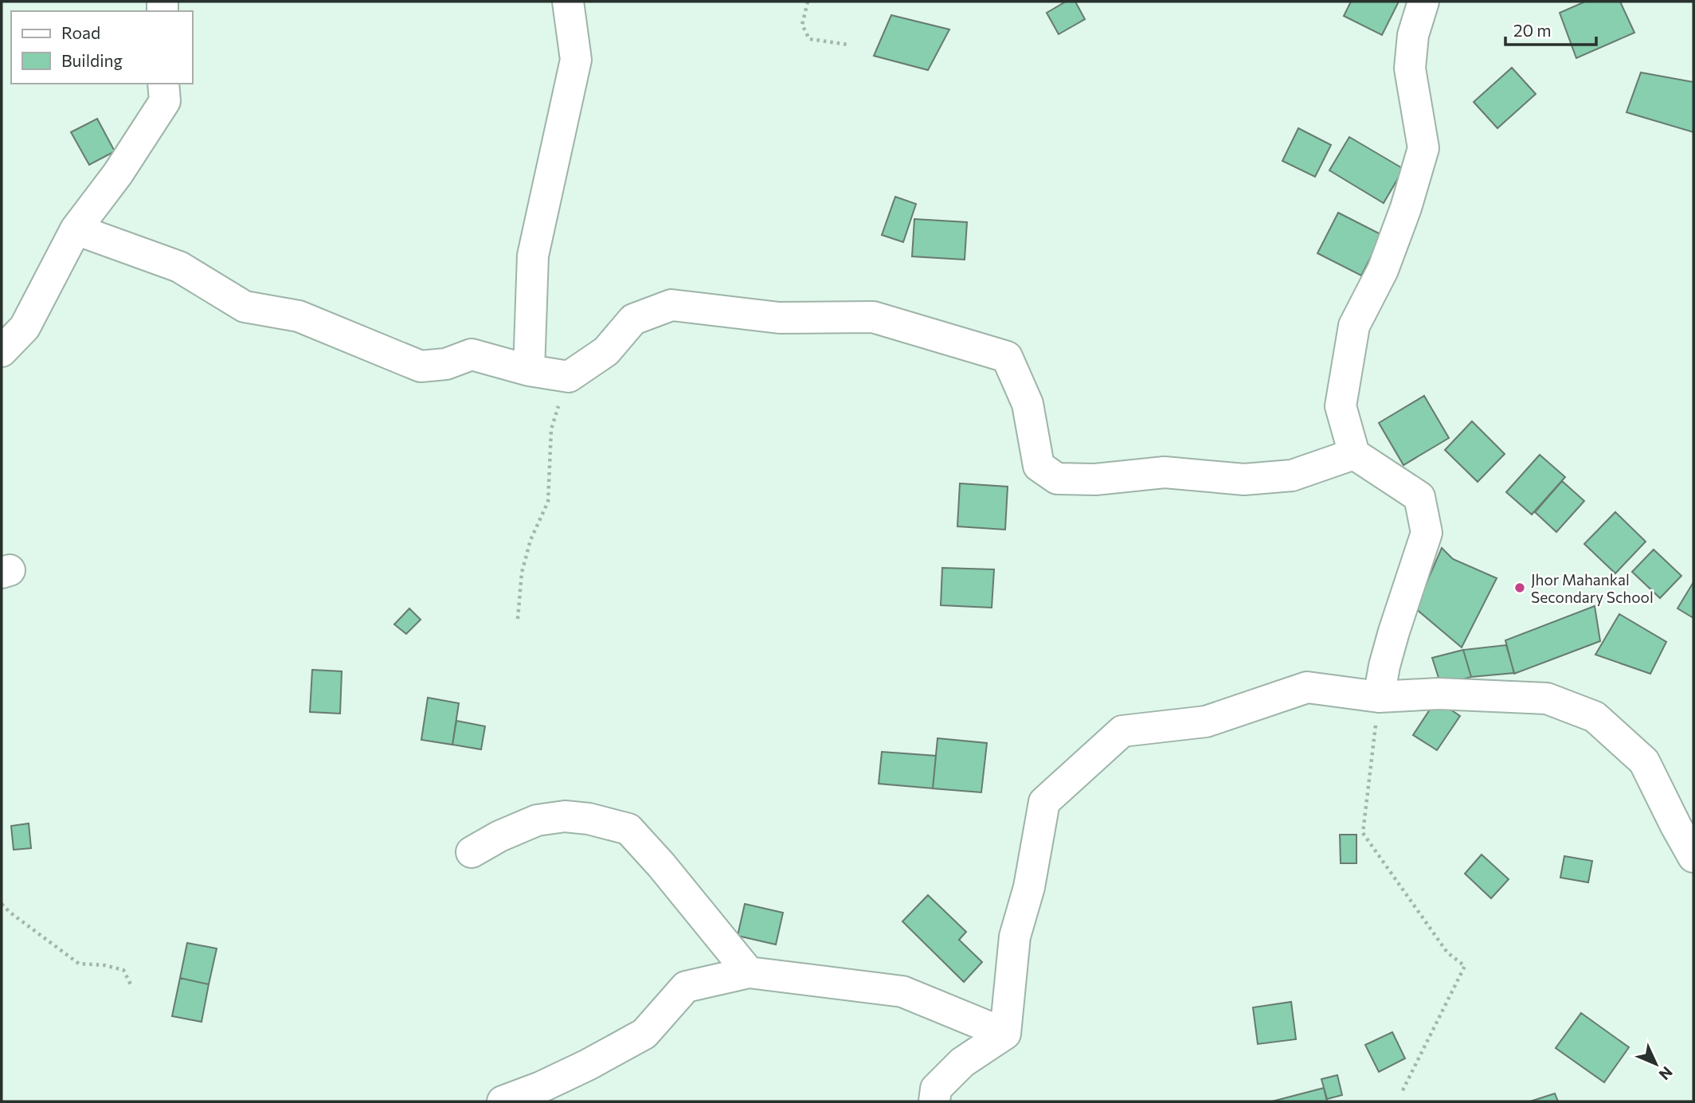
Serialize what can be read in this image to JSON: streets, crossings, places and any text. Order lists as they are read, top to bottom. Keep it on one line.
{"places":["Jhor Mahankal Secondary School"],"legend":["Road","Building"],"scale_bar":"20 m","north":"bottom right"}
